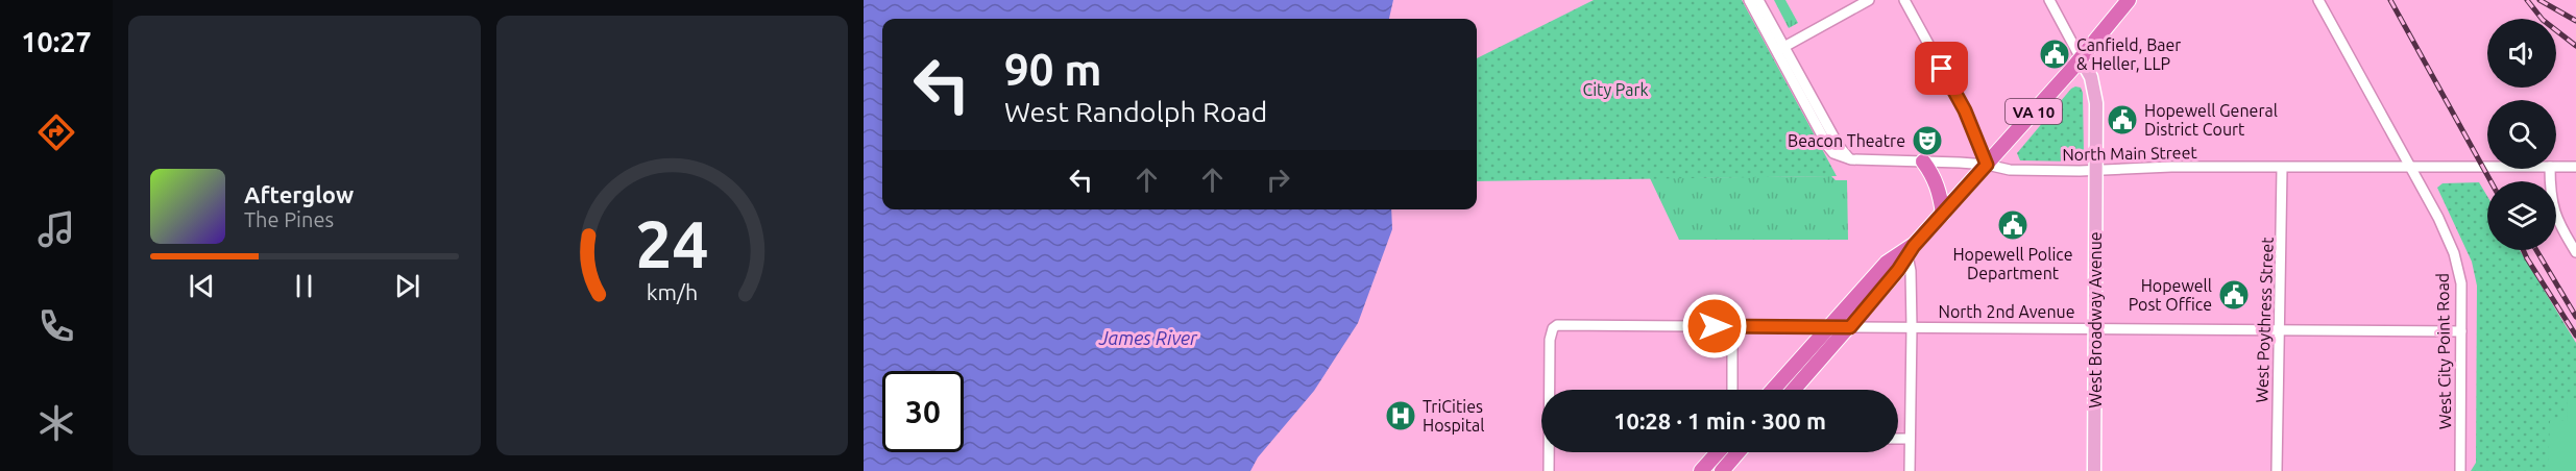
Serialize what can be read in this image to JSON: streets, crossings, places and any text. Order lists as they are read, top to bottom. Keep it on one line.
{"streets":{"highway":["VA 10"],"main road":["West Broadway Avenue"],"street":["North Main Street","North 2nd Avenue","West Poythress Street","West City Point Road"]},"crossings":[["VA 10","North Main Street"],["VA 10","North 2nd Avenue"],["VA 10","West Broadway Avenue"],["North Main Street","West Broadway Avenue"],["North Main Street","West Poythress Street"],["North Main Street","West City Point Road"],["North 2nd Avenue","West Broadway Avenue"],["North 2nd Avenue","West Poythress Street"],["North 2nd Avenue","West City Point Road"]],"water":["James River"],"parks":["City Park"],"places":{"public building":["Canfield, Baer & Heller, LLP","Hopewell General District Court","Hopewell Police Department","Hopewell Post Office"],"theatre":["Beacon Theatre"],"hospital":["TriCities Hospital"]},"page":{"tabs":"10:27","turn":["90 m","West Randolph Road"],"song":["Afterglow","The Pines"],"limit":"30","trip":"10:28 · 1 min · 300 m","gauge":["24","km/h"]}}
